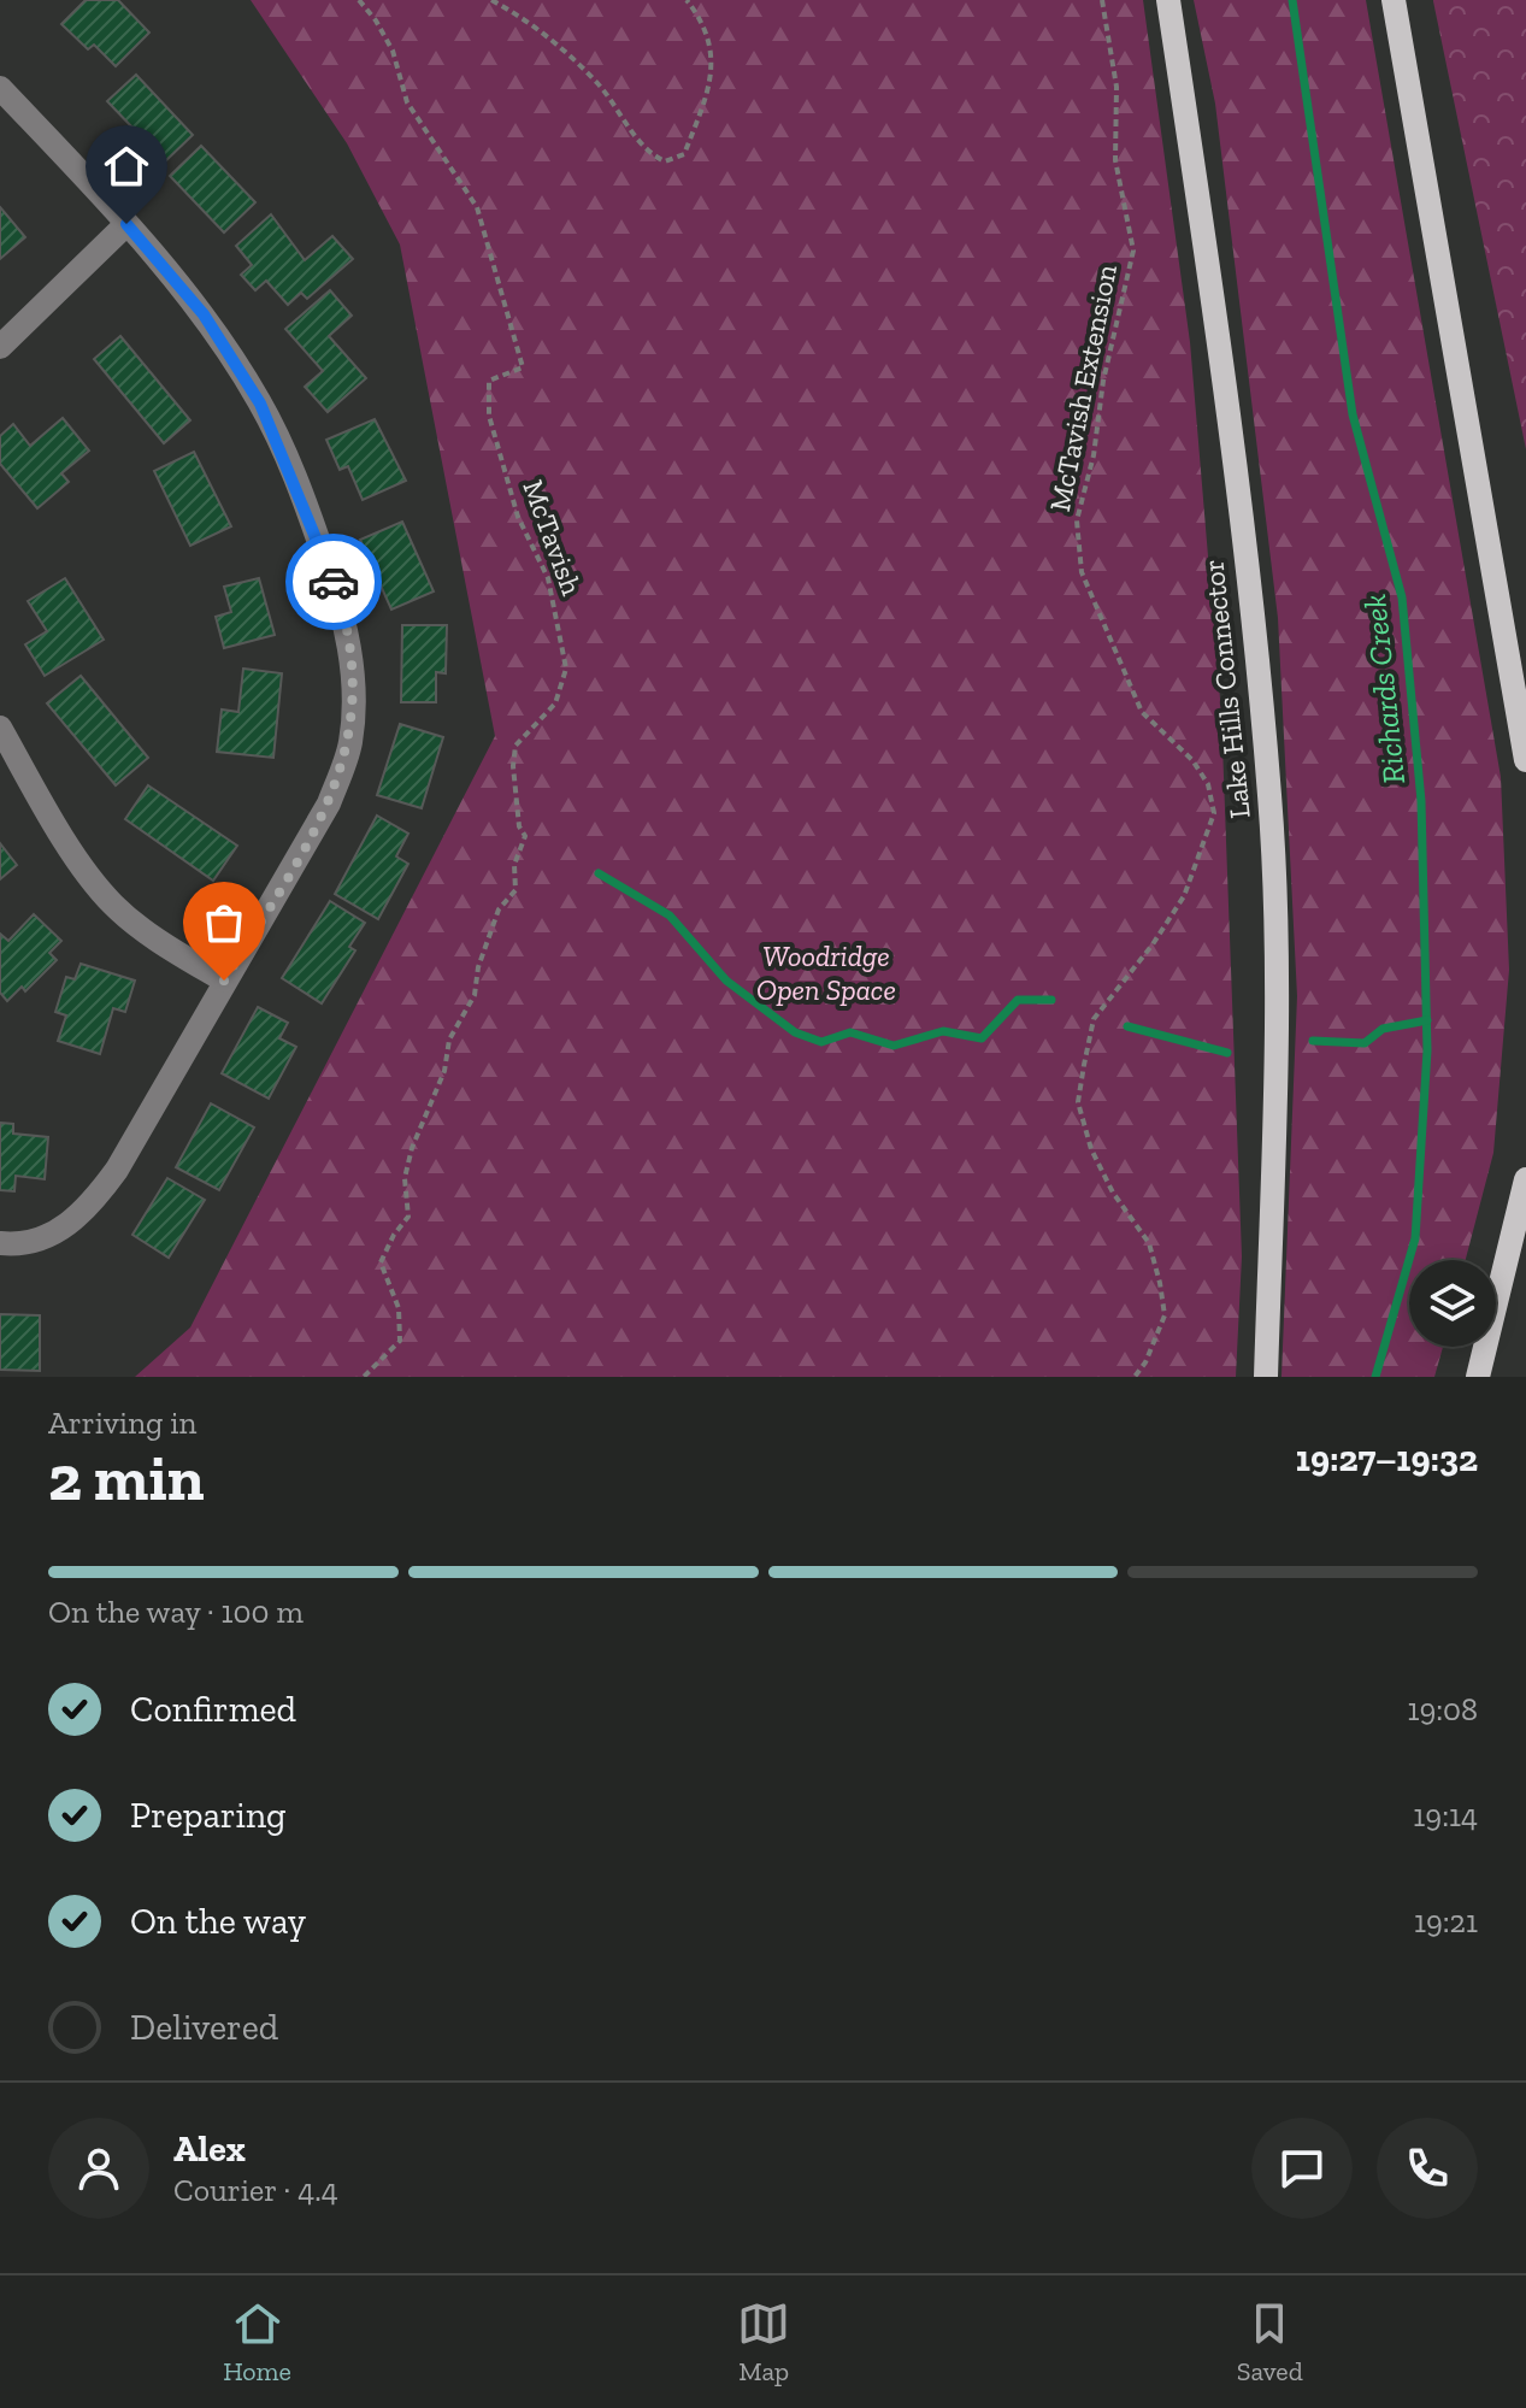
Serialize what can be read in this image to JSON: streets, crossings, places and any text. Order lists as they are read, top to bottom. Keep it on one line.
{"streets":{"main road":["Lake Hills Connector"],"path":["McTavish Extension","McTavish"]},"water":["Richards Creek"],"parks":["Woodridge Open Space"],"page":{"heading":["2 min","Arriving in","19:27–19:32"],"panel":["Alex","Courier · 4.4"],"bar":"On the way · 100 m","list":[["Confirmed","19:08"],["Preparing","19:14"],["On the way","19:21"],"Delivered"],"tabs":["Home","Map","Saved"]}}
